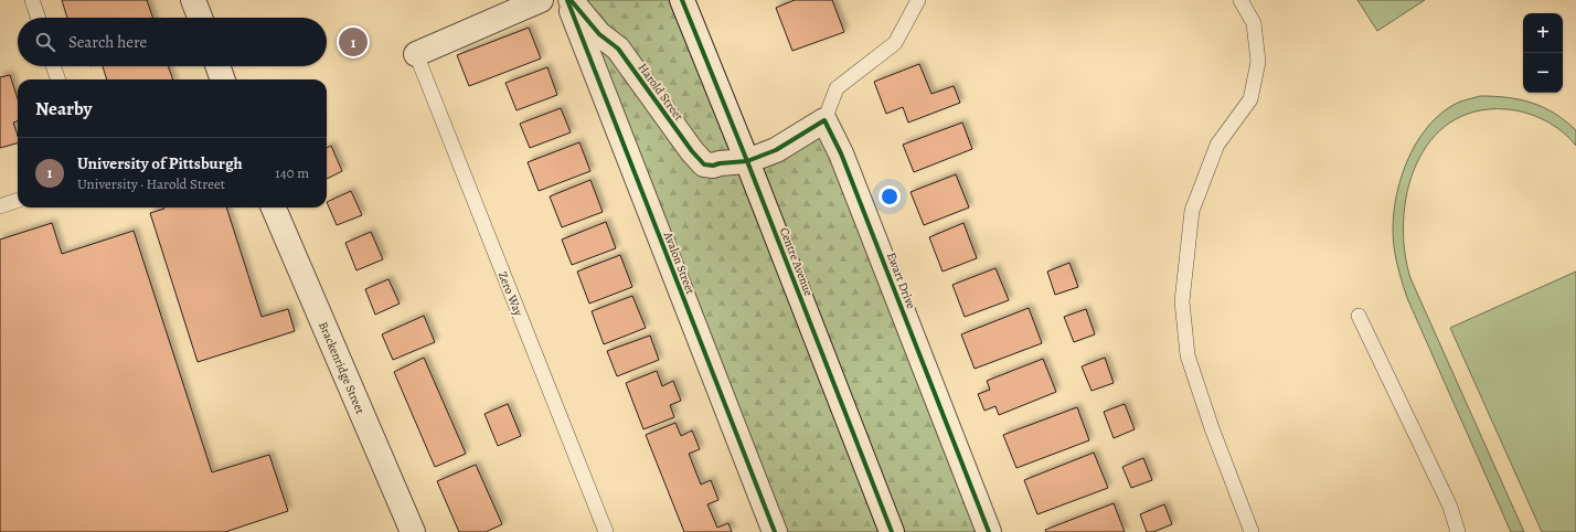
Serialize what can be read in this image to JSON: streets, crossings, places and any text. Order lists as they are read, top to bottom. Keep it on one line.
{"streets":{"street":["Harold Street","Centre Avenue","Avalon Street","Ewart Drive","Brackenridge Street"],"lane":["Zero Way"]},"crossings":[["Harold Street","Centre Avenue"]],"page":{"map_buttons":["+","−"],"search":"Search here","pins":"1","heading":"Nearby","list":[{"mark":"1","name":"University of Pittsburgh","note":"University · Harold Street","value":"140 m"}]}}
